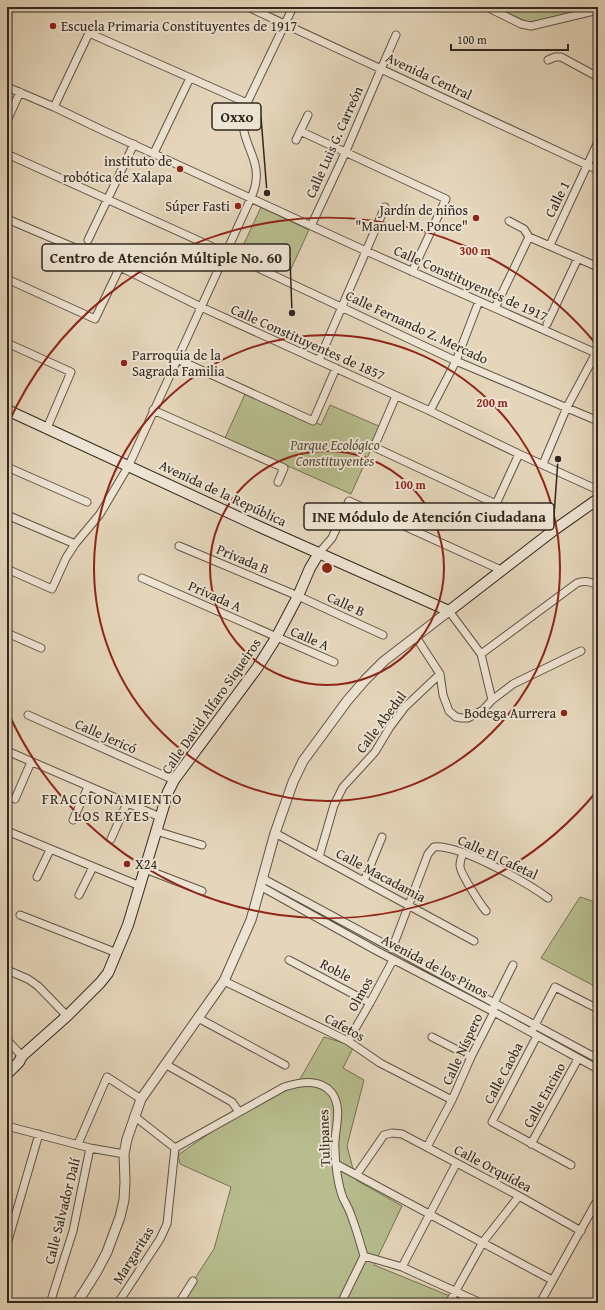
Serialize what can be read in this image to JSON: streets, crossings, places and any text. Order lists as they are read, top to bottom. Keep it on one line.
{"streets":{"main road":["Avenida de la República","Calle David Alfaro Siqueiros"],"street":["Avenida Central","Calle Luis G. Carreón","Calle 1","Calle Constituyentes de 1917","Calle Fernando Z. Mercado","Calle Constituyentes de 1857","Privada B","Privada A","Calle B","Calle A","Calle Abedul","Calle Jericó","Calle El Cafetal","Calle Macadamia","Avenida de los Pinos","Roble","Olmos","Cafetos","Calle Níspero","Calle Caoba","Calle Encino","Tulipanes","Calle Orquídea","Calle Salvador Dalí","Margaritas"]},"crossings":[["Avenida Central","Calle Luis G. Carreón"],["Avenida Central","Calle 1"],["Calle Luis G. Carreón","Calle Constituyentes de 1917"],["Avenida de la República","Calle David Alfaro Siqueiros"],["Privada B","Calle B"],["Privada B","Calle David Alfaro Siqueiros"],["Privada A","Calle A"],["Privada A","Calle David Alfaro Siqueiros"],["Calle B","Calle David Alfaro Siqueiros"],["Calle A","Calle David Alfaro Siqueiros"],["Calle David Alfaro Siqueiros","Calle Jericó"],["Calle Abedul","Calle Macadamia"],["Calle El Cafetal","Calle Macadamia"],["Avenida de los Pinos","Olmos"],["Avenida de los Pinos","Calle Níspero"],["Avenida de los Pinos","Calle Caoba"],["Avenida de los Pinos","Calle Encino"],["Roble","Olmos"],["Olmos","Cafetos"],["Cafetos","Calle Níspero"],["Calle Níspero","Calle Orquídea"],["Calle Caoba","Calle Encino"],["Tulipanes","Margaritas"]],"districts":["FRACCIONAMIENTO LOS REYES"],"parks":["Parque Ecológico Constituyentes"],"places":["Escuela Primaria Constituyentes de 1917","instituto de robótica de Xalapa","Oxxo","Súper Fasti","Jardín de niños \"Manuel M. Ponce\"","Centro de Atención Múltiple No. 60","Parroquia de la Sagrada Familia","INE Módulo de Atención Ciudadana","Bodega Aurrera","X24"],"scale_bar":"100 m","rings":["300 m","200 m","100 m"]}
